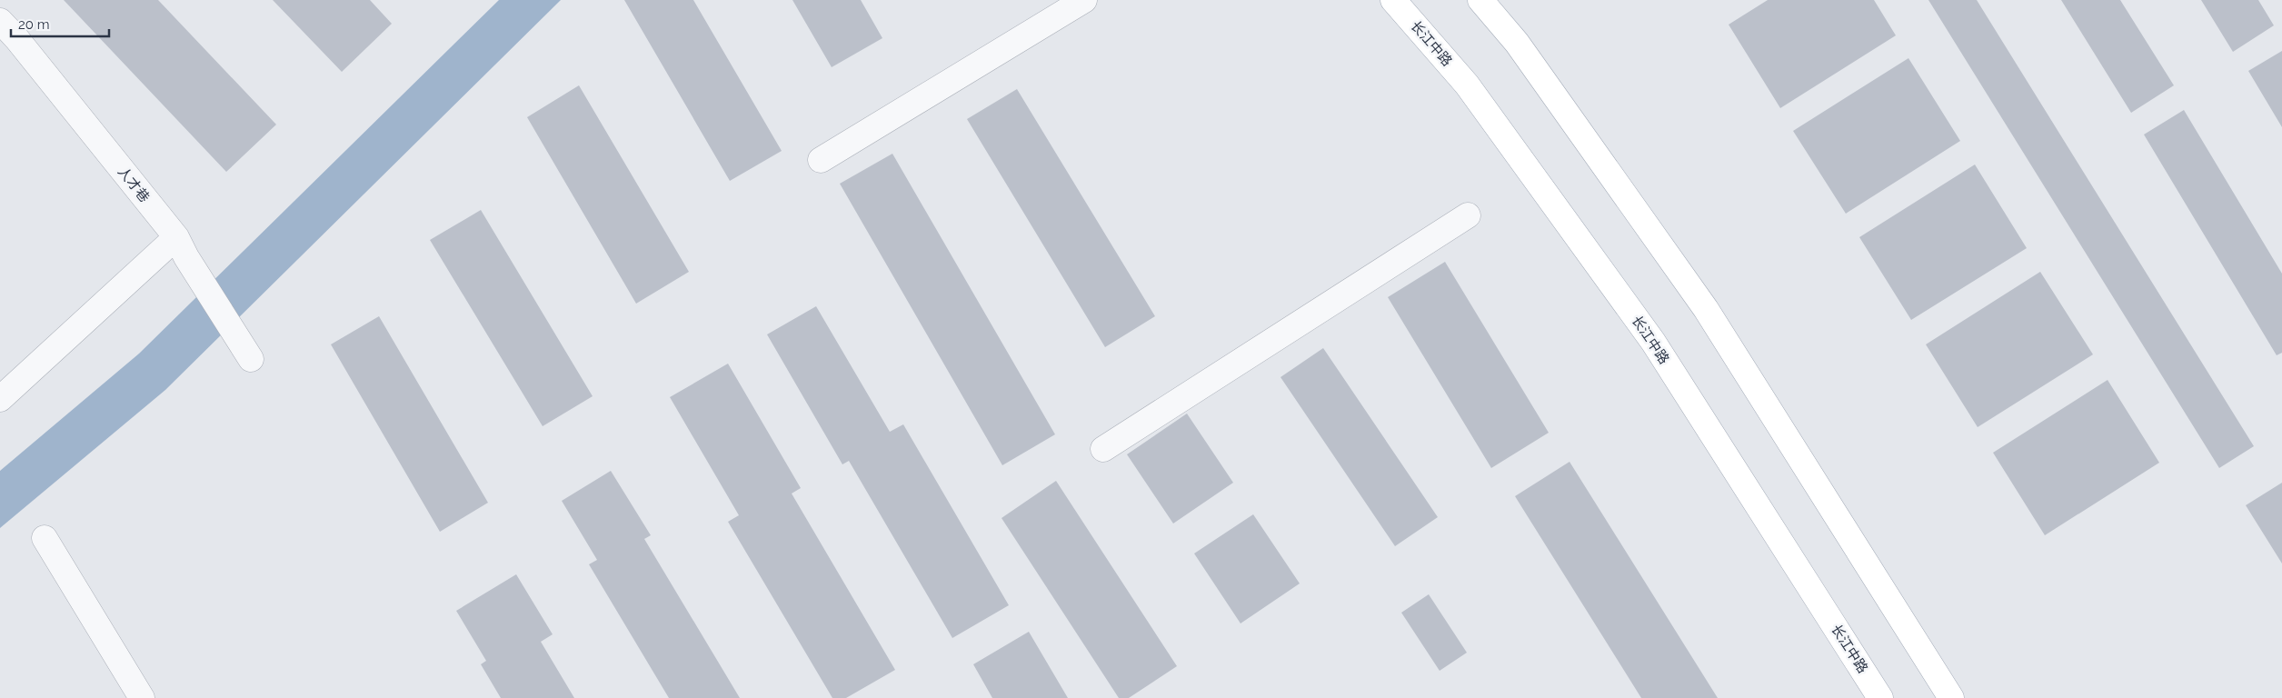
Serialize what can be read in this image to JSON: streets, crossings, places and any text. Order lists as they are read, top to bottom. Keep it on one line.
{"streets":{"main road":["长江中路"],"street":["人才巷"]},"scale_bar":"20 m"}
